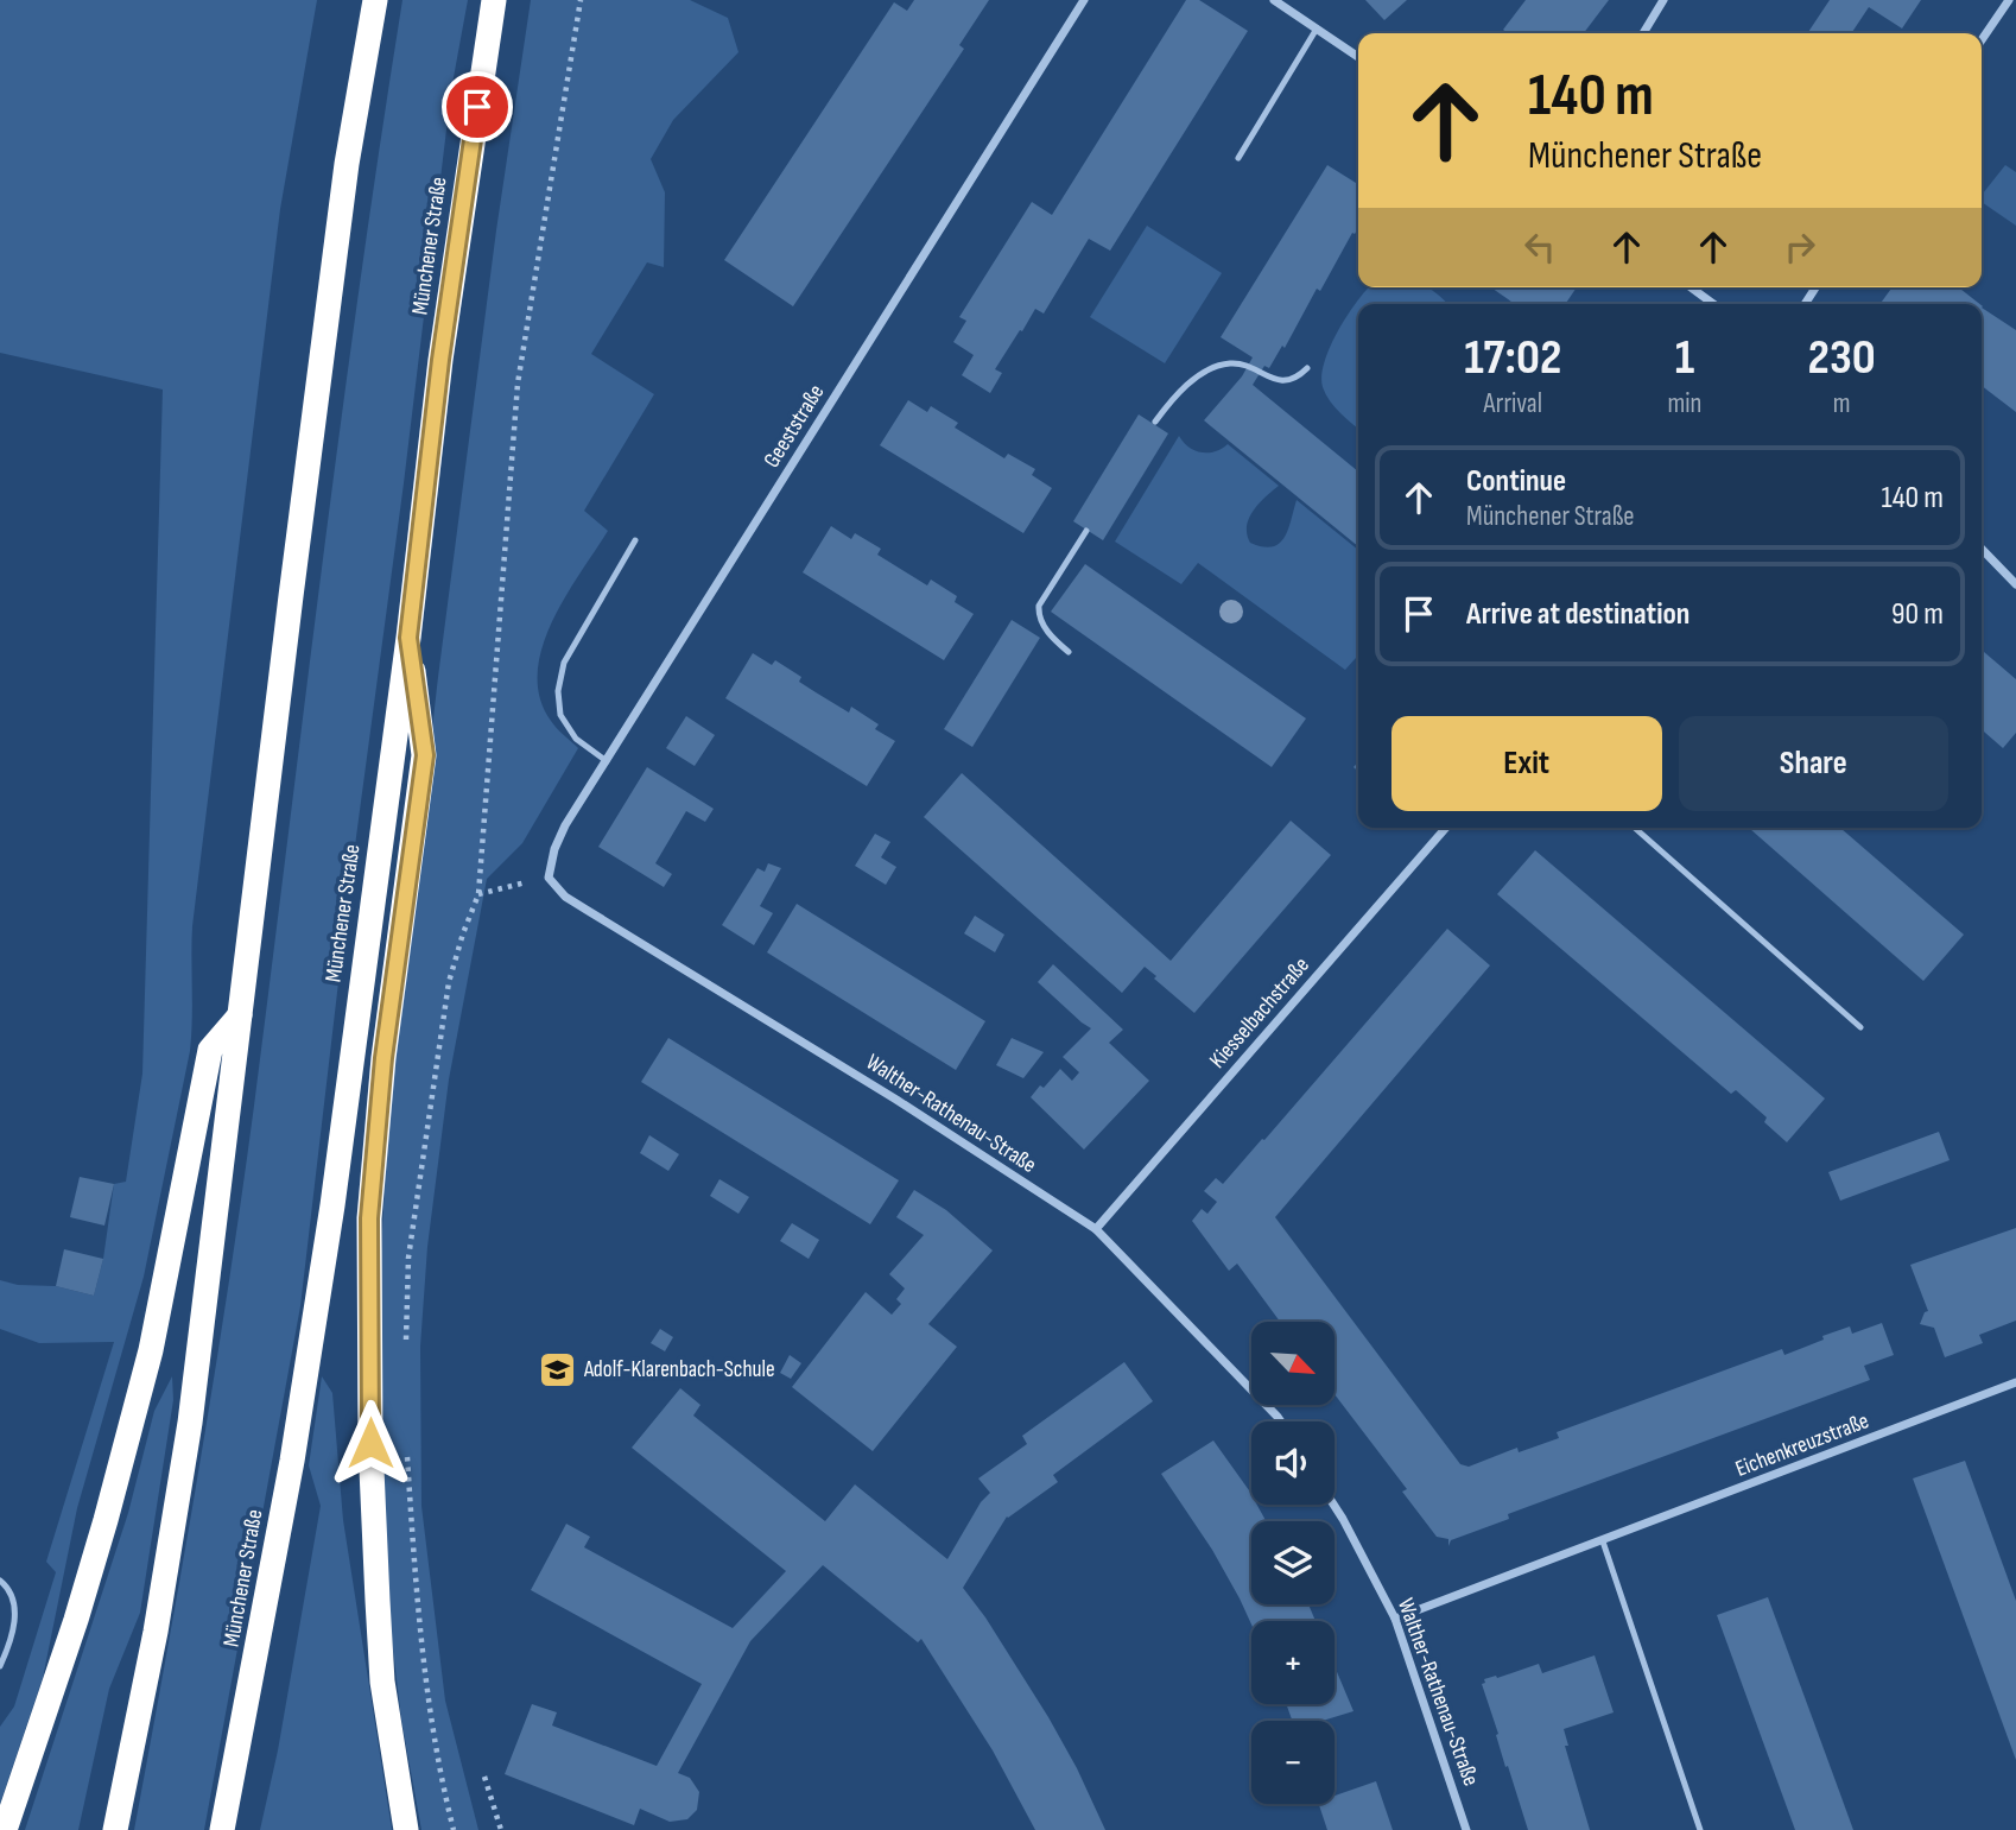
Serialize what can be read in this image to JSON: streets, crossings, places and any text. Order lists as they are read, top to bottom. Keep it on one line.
{"streets":{"highway":["Münchener Straße"],"street":["Geeststraße","Kiesselbachstraße","Walther-Rathenau-Straße","Eichenkreuzstraße"]},"crossings":[["Geeststraße","Walther-Rathenau-Straße"],["Kiesselbachstraße","Walther-Rathenau-Straße"],["Walther-Rathenau-Straße","Eichenkreuzstraße"]],"places":{"school or university":["Adolf-Klarenbach-Schule"]},"north":"bottom right","page":{"turn":["140 m","Münchener Straße"],"eta":["17:02","Arrival","1","min","230","m"],"list":[{"name":"Continue","note":"Münchener Straße","value":"140 m"},{"name":"Arrive at destination","value":"90 m"}],"buttons":["Exit","Share"],"map_buttons":["+","−"]}}
